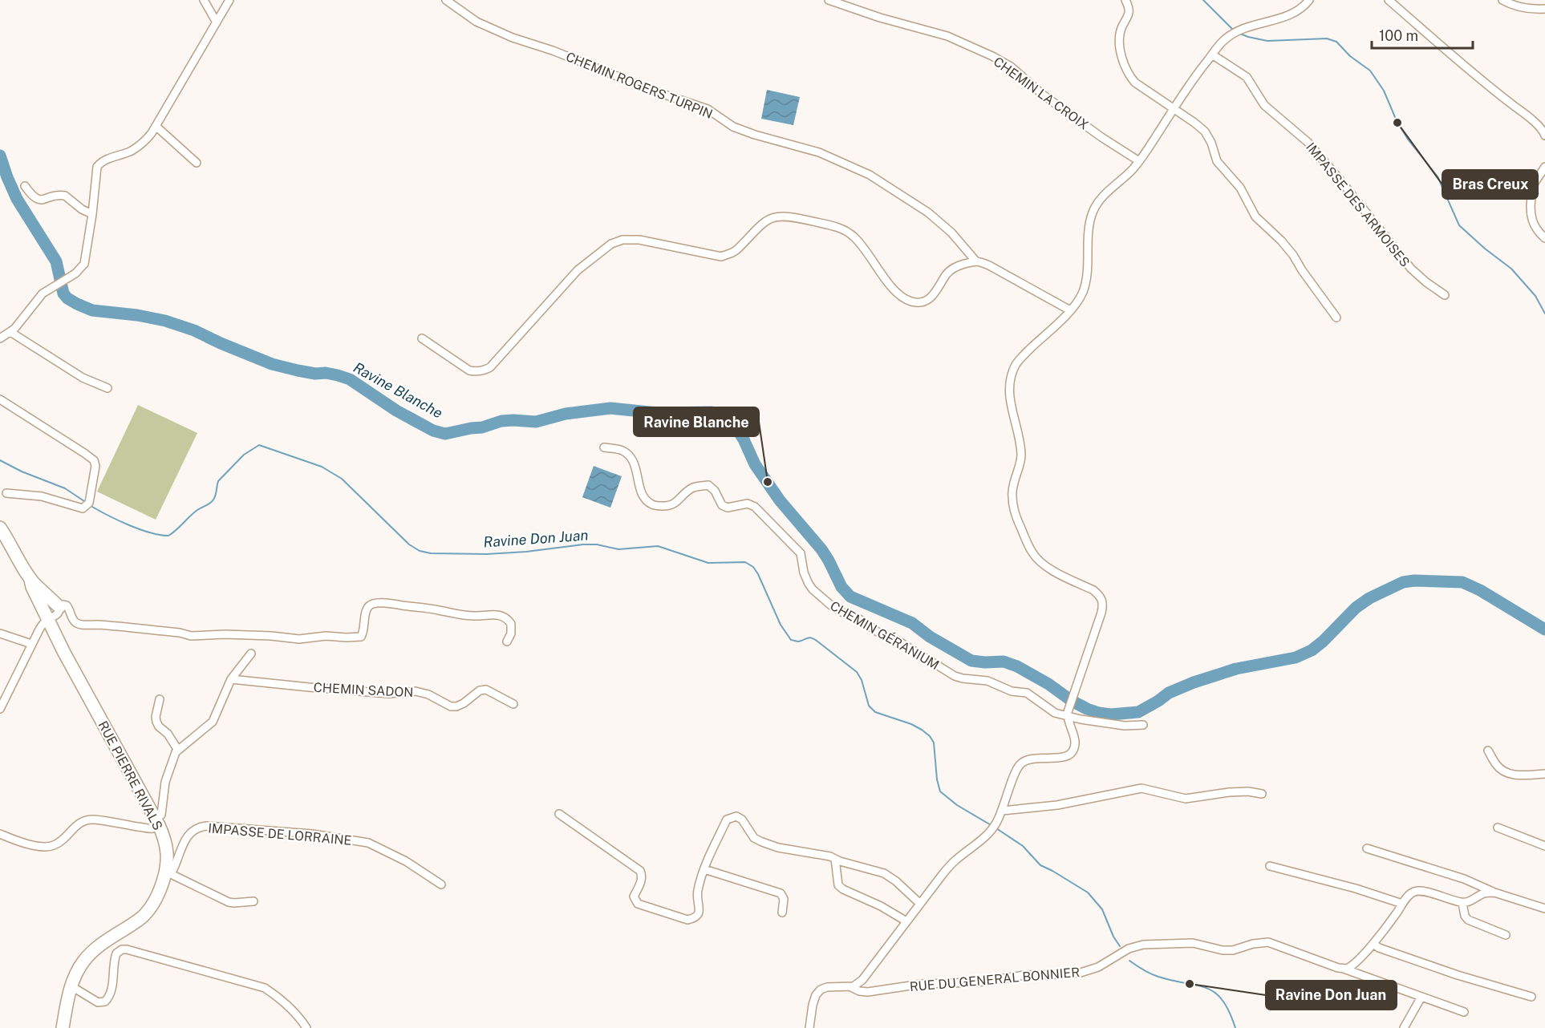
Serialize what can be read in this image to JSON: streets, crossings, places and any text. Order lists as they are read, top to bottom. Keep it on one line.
{"streets":{"main road":["RUE PIERRE RIVALS"],"street":["CHEMIN ROGERS TURPIN","CHEMIN LA CROIX","IMPASSE DES ARMOISES","CHEMIN GÉRANIUM","CHEMIN SADON","IMPASSE DE LORRAINE","RUE DU GENERAL BONNIER"]},"crossings":[["RUE PIERRE RIVALS","IMPASSE DE LORRAINE"]],"water":["Ravine Blanche","Ravine Don Juan"],"places":["Bras Creux","Ravine Blanche","Ravine Don Juan"],"scale_bar":"100 m"}
